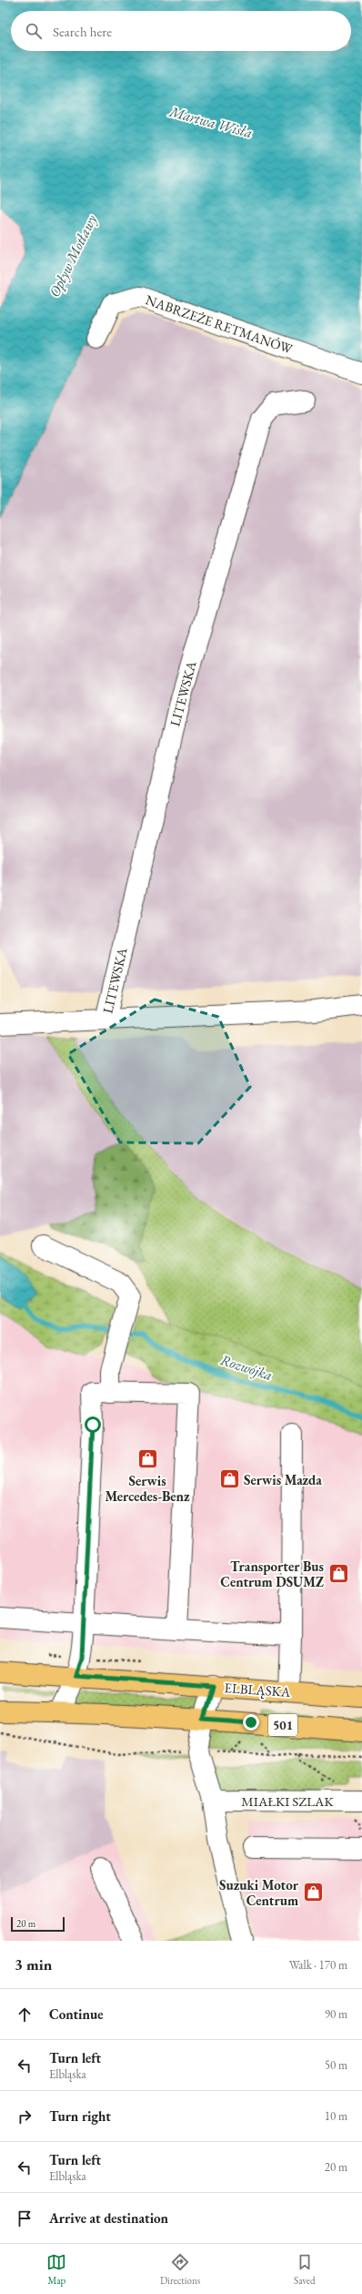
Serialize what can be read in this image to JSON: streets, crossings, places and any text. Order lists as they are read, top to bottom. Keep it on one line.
{"streets":{"main road":["ELBLĄSKA","501"],"street":["NABRZEŻE RETMANÓW","LITEWSKA","MIAŁKI SZLAK"]},"water":["Martwa Wisła","Opływ Motławy","Rozwójka"],"places":{"shop":["Serwis Mercedes-Benz","Serwis Mazda","Transporter Bus Centrum DSUMZ","Suzuki Motor Centrum"]},"scale_bar":"20 m","page":{"search":"Search here","scale":"20 m","heading":["3 min","Walk · 170 m"],"list":[["Continue","90 m"],["Turn left","Elbląska","50 m"],["Turn right","10 m"],["Turn left","Elbląska","20 m"],"Arrive at destination"],"nav":["Map","Directions","Saved"]}}
